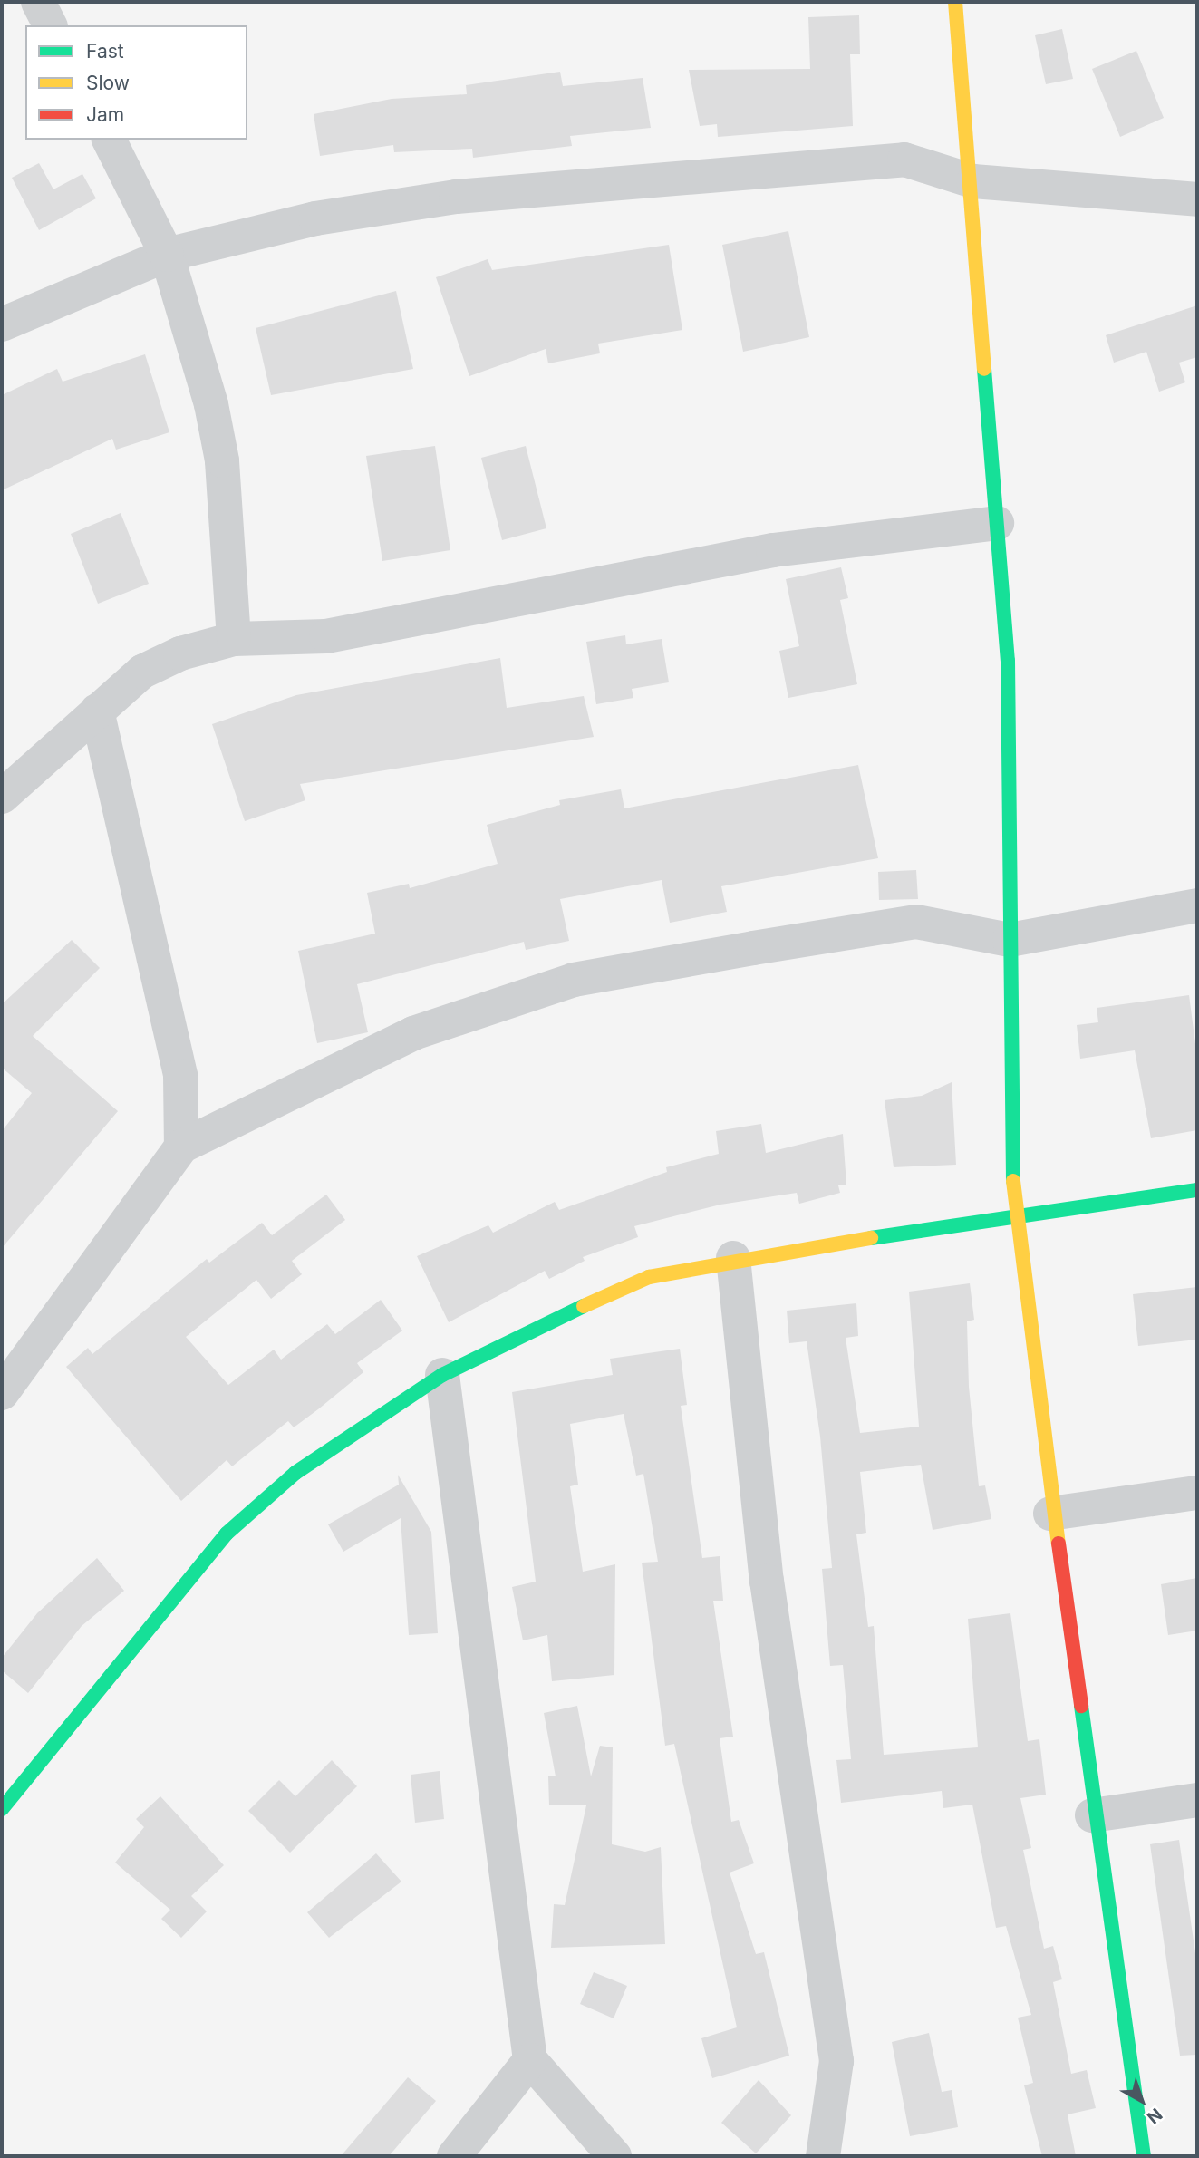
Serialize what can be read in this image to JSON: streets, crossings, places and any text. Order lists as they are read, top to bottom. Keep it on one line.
{"legend":["Fast","Slow","Jam"],"north":"bottom right"}
